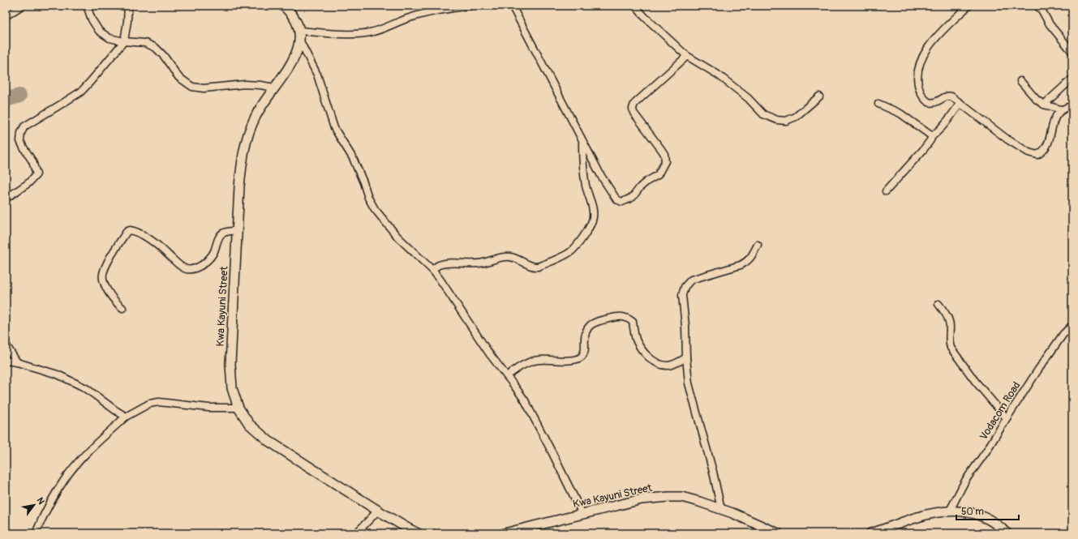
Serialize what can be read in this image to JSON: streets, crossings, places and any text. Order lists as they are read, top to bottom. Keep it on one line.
{"streets":{"street":["Kwa Kayuni Street","Vodacom Road"]},"scale_bar":"50 m","north":"top right"}
